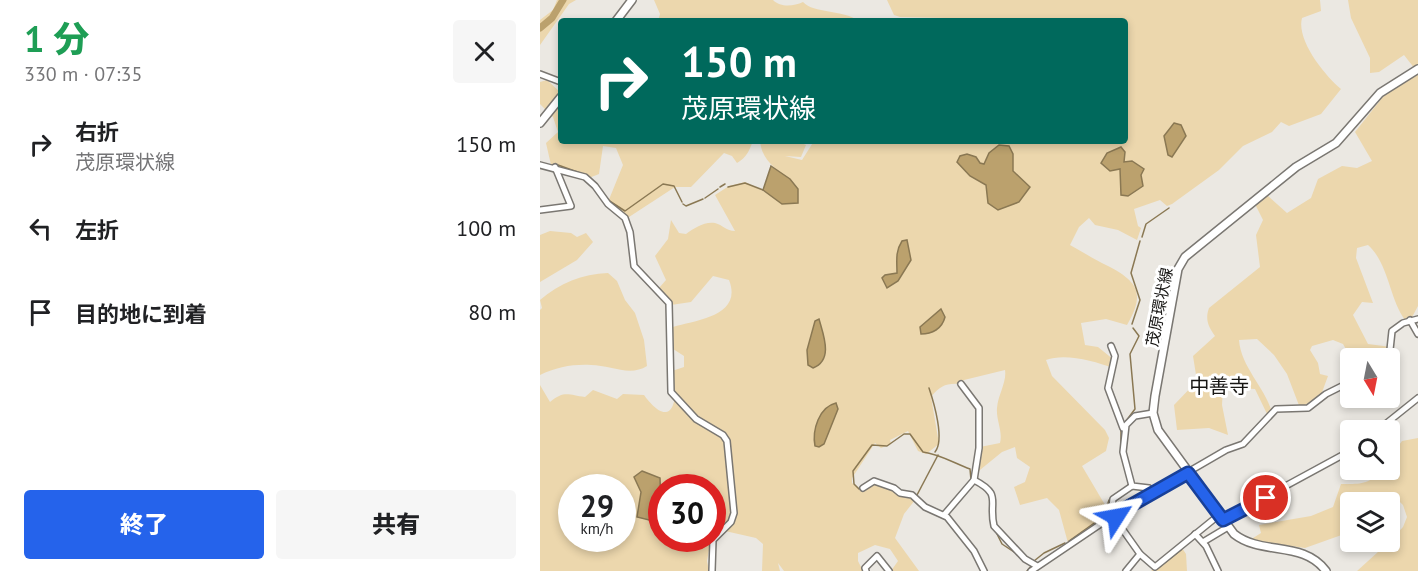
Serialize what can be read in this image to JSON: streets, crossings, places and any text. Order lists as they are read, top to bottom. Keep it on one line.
{"streets":{"main road":["茂原環状線"]},"districts":["中善寺"],"north":"bottom","page":{"heading":["1 分","330 m · 07:35"],"turn":["150 m","茂原環状線"],"list":[{"name":"右折","note":"茂原環状線","value":"150 m"},{"name":"左折","value":"100 m"},{"name":"目的地に到着","value":"80 m"}],"speed":"29 km/h","limit":"30","buttons":["終了","共有"]}}
